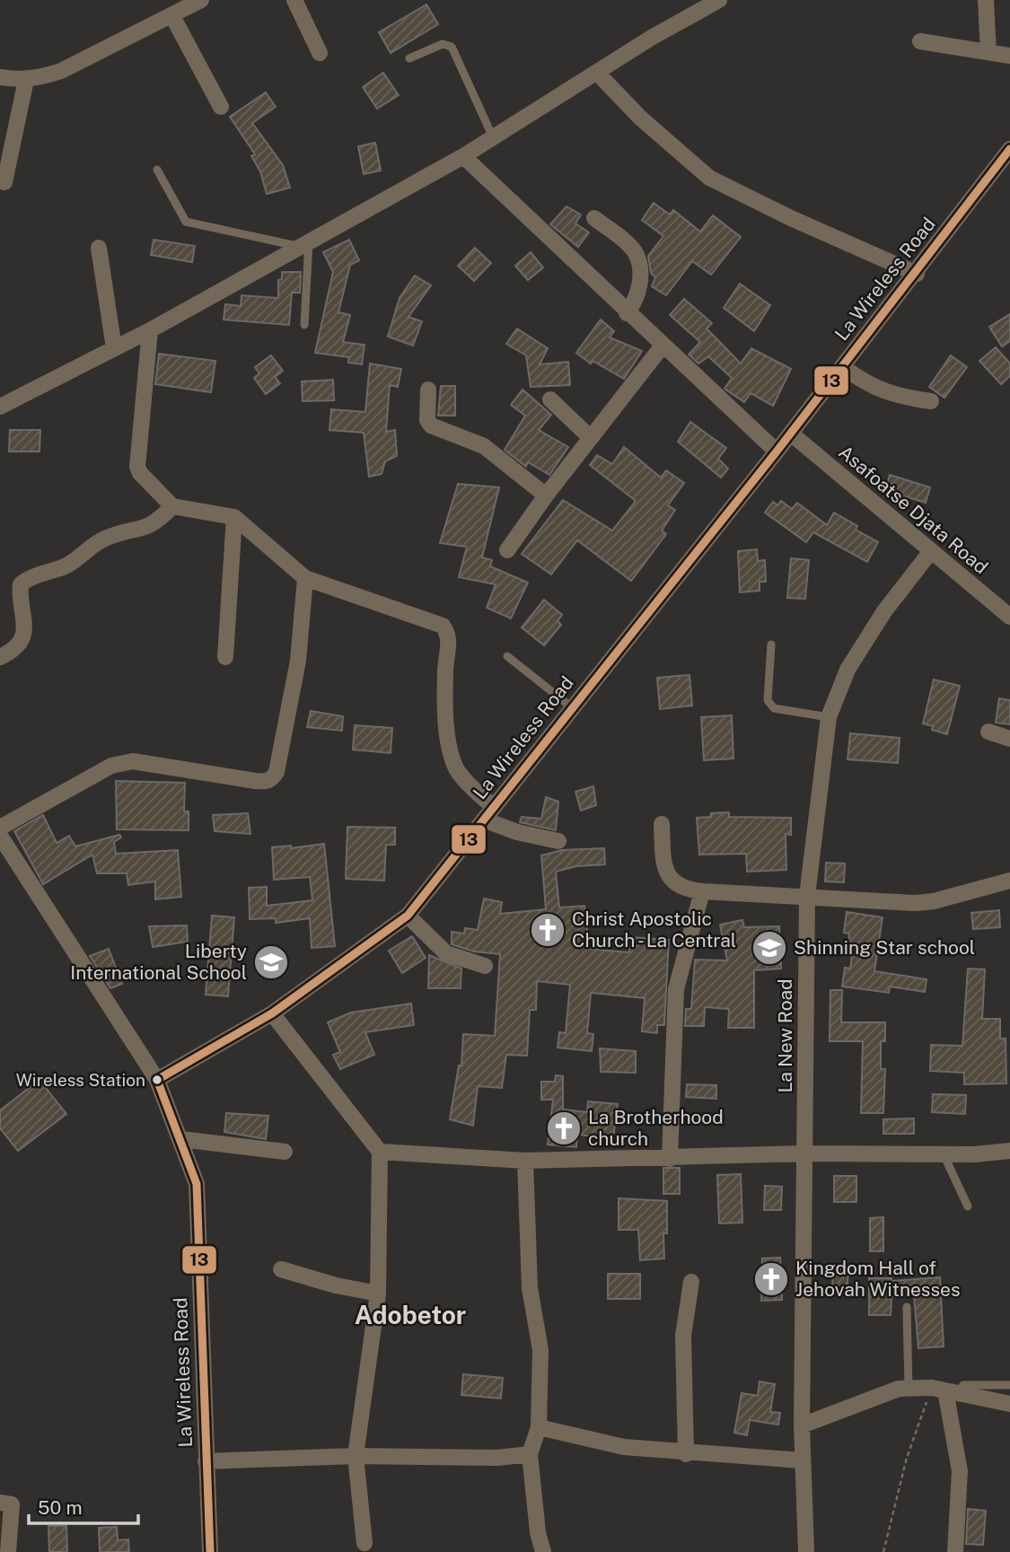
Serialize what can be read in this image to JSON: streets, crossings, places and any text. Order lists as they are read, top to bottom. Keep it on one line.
{"streets":{"street":["La Wireless Road","Asafoatse Djata Road","La New Road"]},"crossings":[["La Wireless Road","Asafoatse Djata Road"],["Asafoatse Djata Road","La New Road"]],"districts":["Adobetor"],"places":{"church":["Christ Apostolic Church - La Central","La Brotherhood church","Kingdom Hall of Jehovah Witnesses"],"school or university":["Shinning Star school","Liberty International School"],"other":["Wireless Station"]},"lines":["transit line 13"],"scale_bar":"50 m"}
